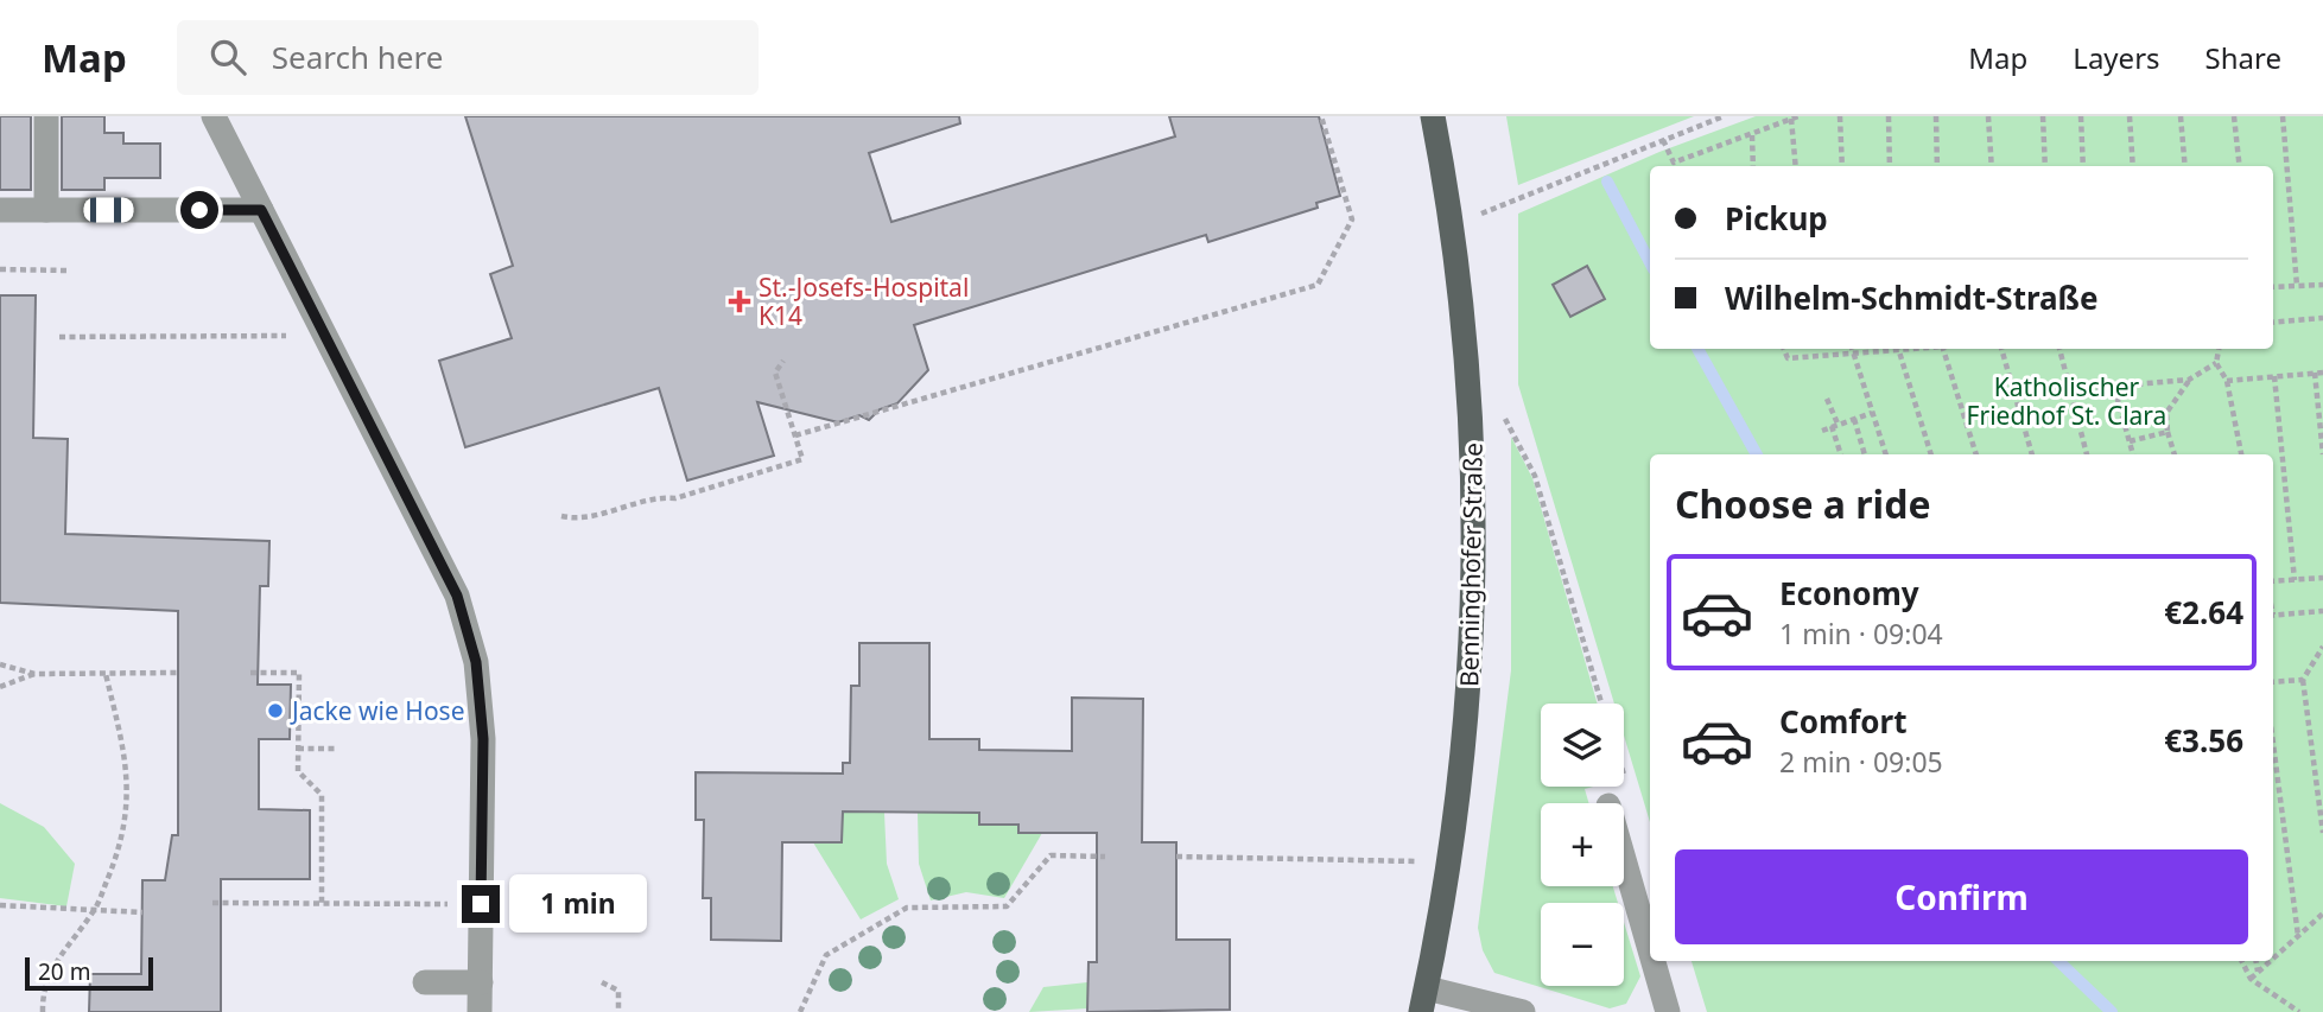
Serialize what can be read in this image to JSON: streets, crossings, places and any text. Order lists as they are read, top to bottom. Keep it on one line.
{"streets":{"main road":["Benninghofer Straße"]},"parks":["Katholischer Friedhof St. Clara"],"places":{"health":["St.-Josefs-Hospital K14"],"other":["Jacke wie Hose"]},"scale_bar":"20 m","page":{"header":"Map","search":"Search here","nav":["Map","Layers","Share"],"banner":["Pickup","Wilhelm-Schmidt-Straße"],"heading":"Choose a ride","list":[{"name":"Economy","note":"1 min · 09:04","value":"€2.64"},{"name":"Comfort","note":"2 min · 09:05","value":"€3.56"}],"map_buttons":["+","−"],"buttons":"Confirm","bubble":"1 min","scale":"20 m"}}
